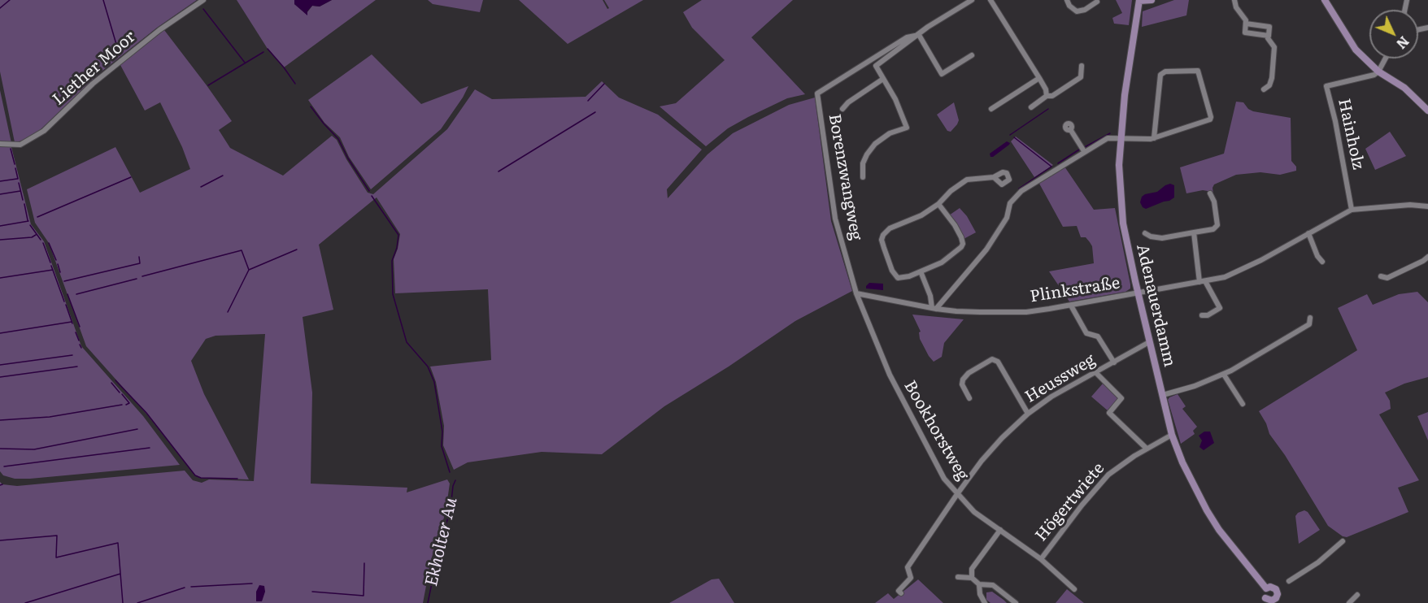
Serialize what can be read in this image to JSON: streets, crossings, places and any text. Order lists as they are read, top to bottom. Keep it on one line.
{"streets":{"street":["Liether Moor","Hainholz","Borenzwangweg","Plinkstraße","Adenauerdamm","Heussweg","Bookhorstweg","Högertwiete"]},"crossings":[["Hainholz","Plinkstraße"],["Borenzwangweg","Plinkstraße"],["Borenzwangweg","Bookhorstweg"],["Plinkstraße","Adenauerdamm"],["Plinkstraße","Bookhorstweg"],["Adenauerdamm","Heussweg"],["Adenauerdamm","Högertwiete"],["Heussweg","Bookhorstweg"],["Bookhorstweg","Högertwiete"]],"water":["Ekholter Au"],"north":"bottom right"}
